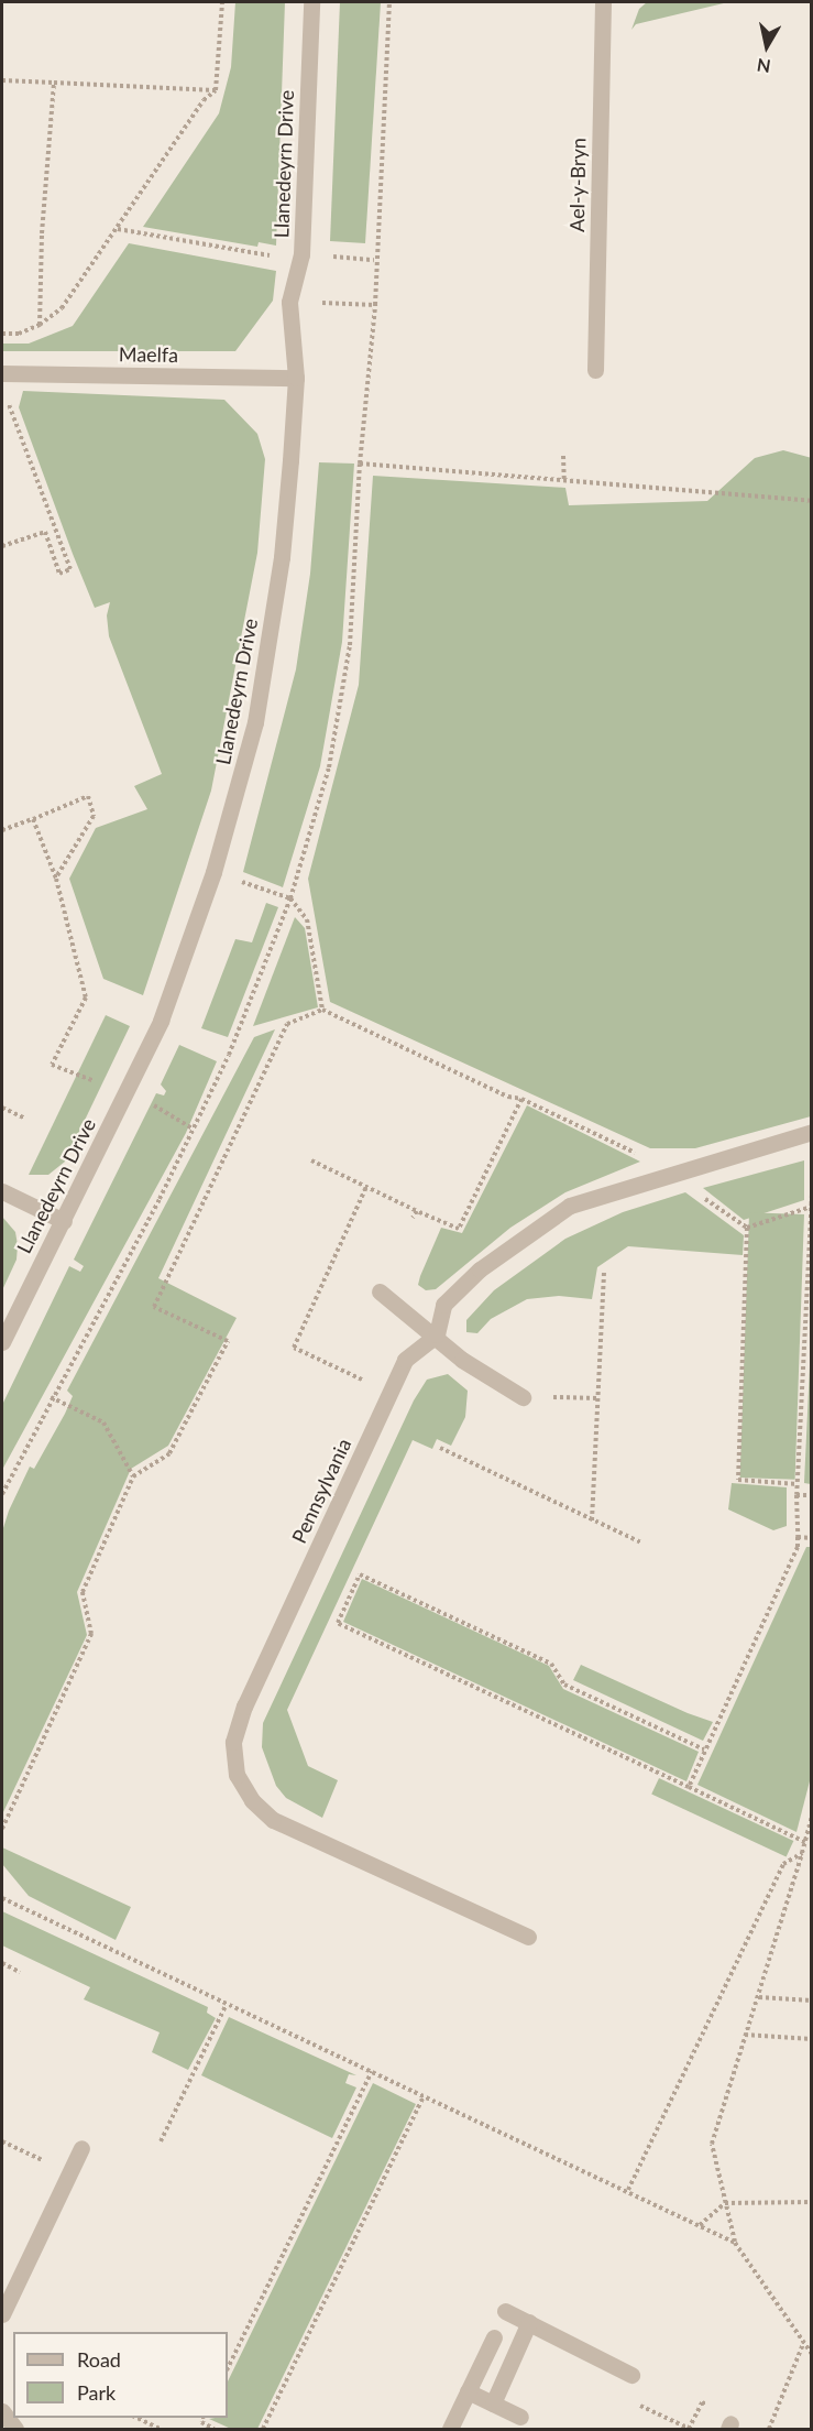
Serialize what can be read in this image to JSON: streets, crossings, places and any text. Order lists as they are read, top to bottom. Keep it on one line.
{"streets":{"street":["Llanedeyrn Drive","Ael-y-Bryn","Maelfa","Pennsylvania"]},"crossings":[["Llanedeyrn Drive","Maelfa"]],"legend":["Road","Park"],"north":"bottom"}
